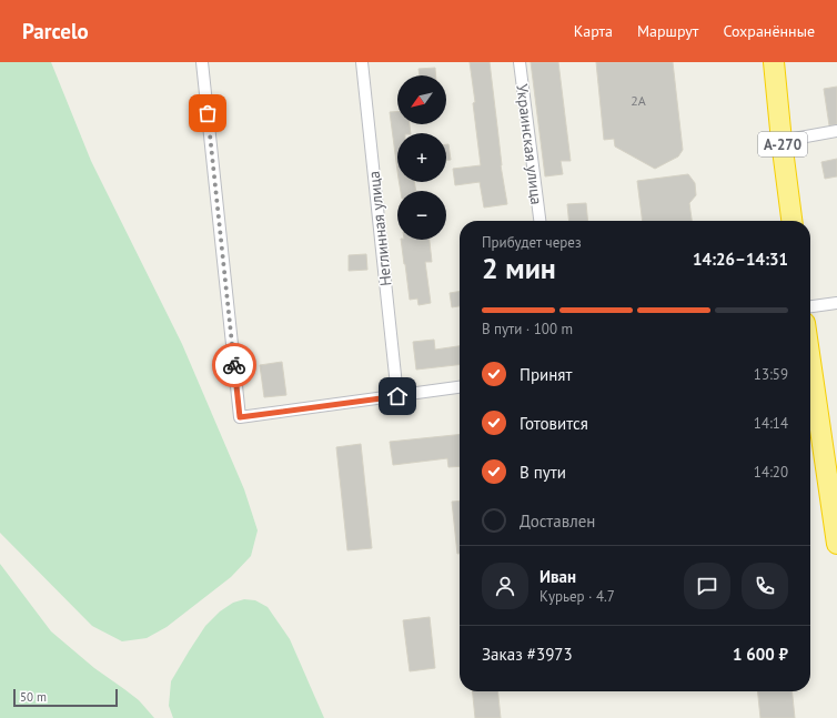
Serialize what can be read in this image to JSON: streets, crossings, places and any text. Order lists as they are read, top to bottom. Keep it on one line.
{"streets":{"highway":["А-270"],"street":["Украинская улица","Неглинная улица"]},"house_numbers":["2А"],"scale_bar":"50 m","north":"bottom left","page":{"header":"Parcelo","nav":["Карта","Маршрут","Сохранённые"],"map_buttons":["+","−"],"heading":["2 мин","Прибудет через","14:26–14:31"],"panel":["Иван","Курьер · 4.7","Заказ #3973","1 600 ₽"],"bar":"В пути · 100 m","list":[["Принят","13:59"],["Готовится","14:14"],["В пути","14:20"],"Доставлен"],"scale":"50 m"}}
